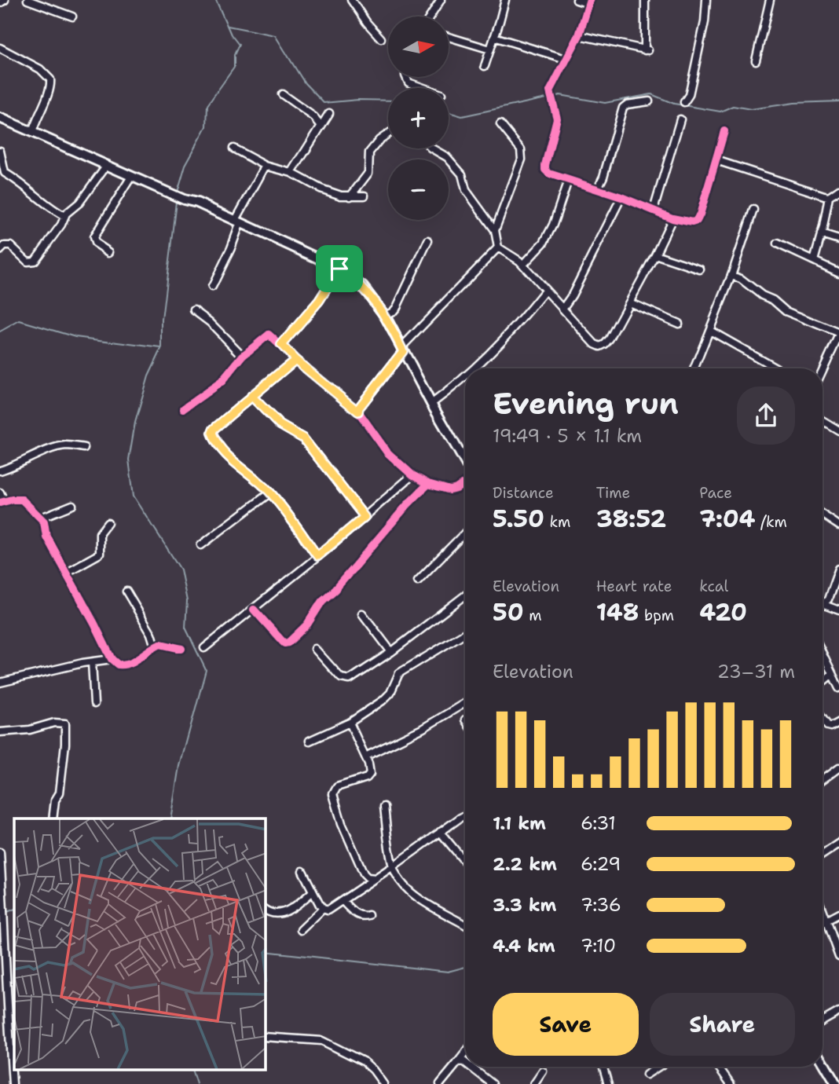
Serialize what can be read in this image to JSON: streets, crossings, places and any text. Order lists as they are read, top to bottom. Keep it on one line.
{"north":"right","page":{"map_buttons":["+","−"],"heading":["Evening run","19:49 · 5 × 1.1 km"],"stats":[["Distance","5.50 km"],["Time","38:52"],["Pace","7:04 /km"],["Elevation","50 m"],["Heart rate","148 bpm"],["kcal","420"]],"chart":["Elevation","23–31 m"],"list":[{"name":"1.1 km","note":"6:31"},{"name":"2.2 km","note":"6:29"},{"name":"3.3 km","note":"7:36"},{"name":"4.4 km","note":"7:10"}],"buttons":["Save","Share"]}}
